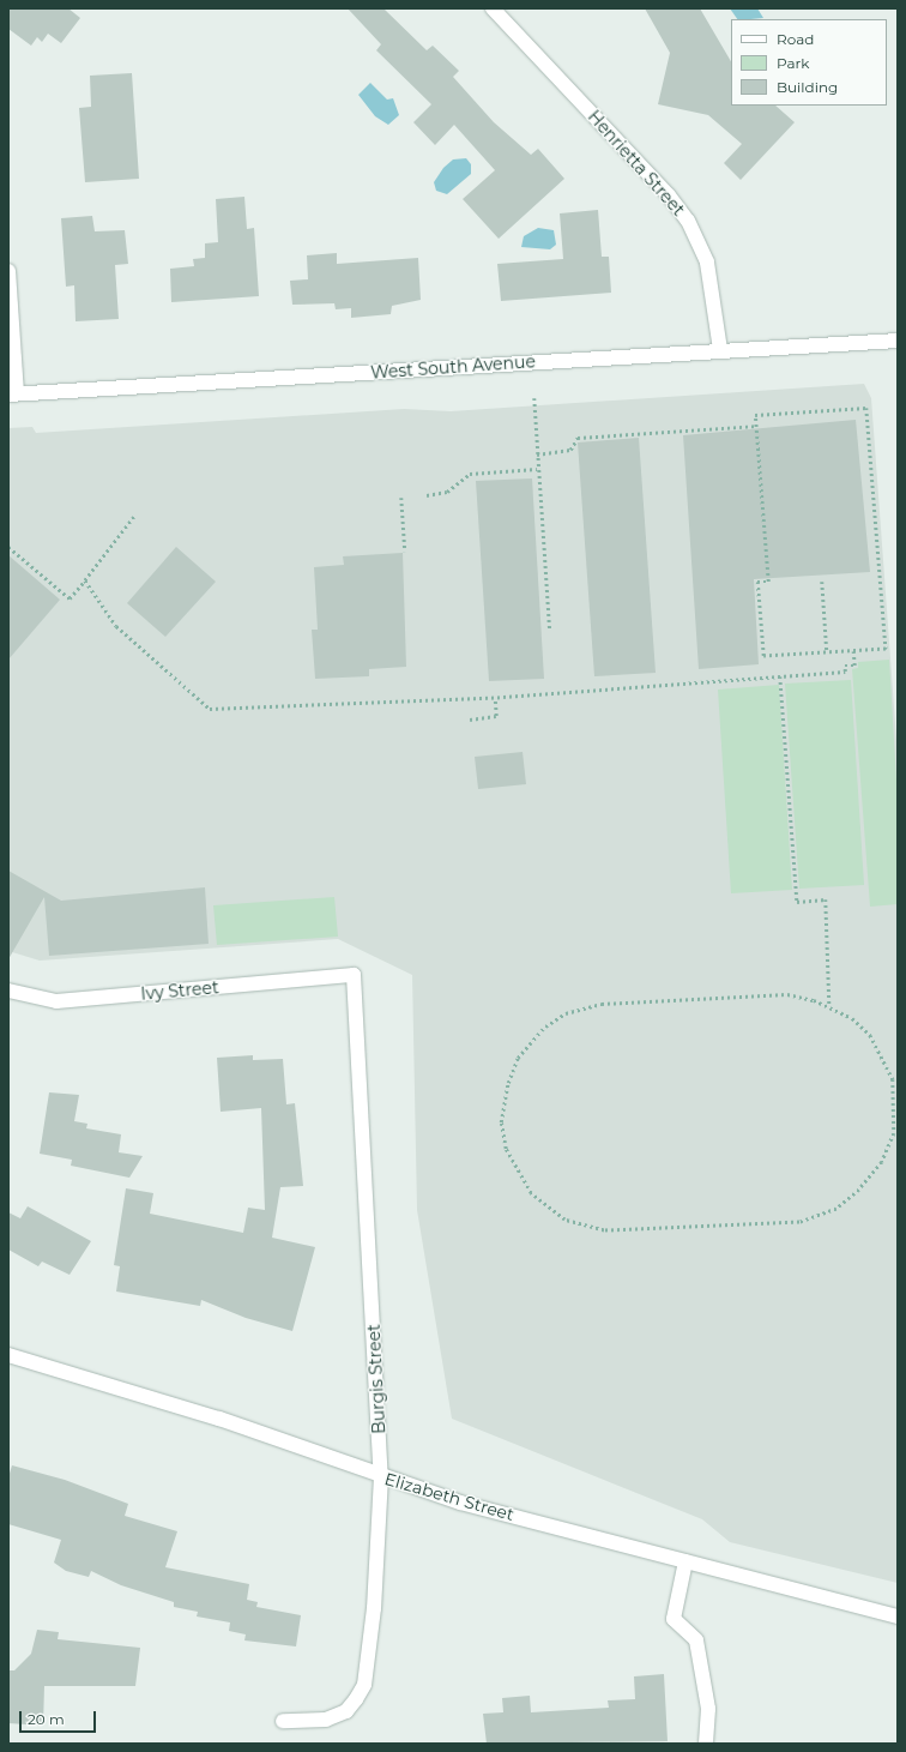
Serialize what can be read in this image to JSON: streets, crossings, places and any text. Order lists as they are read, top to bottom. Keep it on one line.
{"streets":{"street":["Henrietta Street","West South Avenue","Ivy Street","Burgis Street","Elizabeth Street"]},"crossings":[["Henrietta Street","West South Avenue"],["Ivy Street","Burgis Street"],["Burgis Street","Elizabeth Street"]],"legend":["Road","Park","Building"],"scale_bar":"20 m"}
